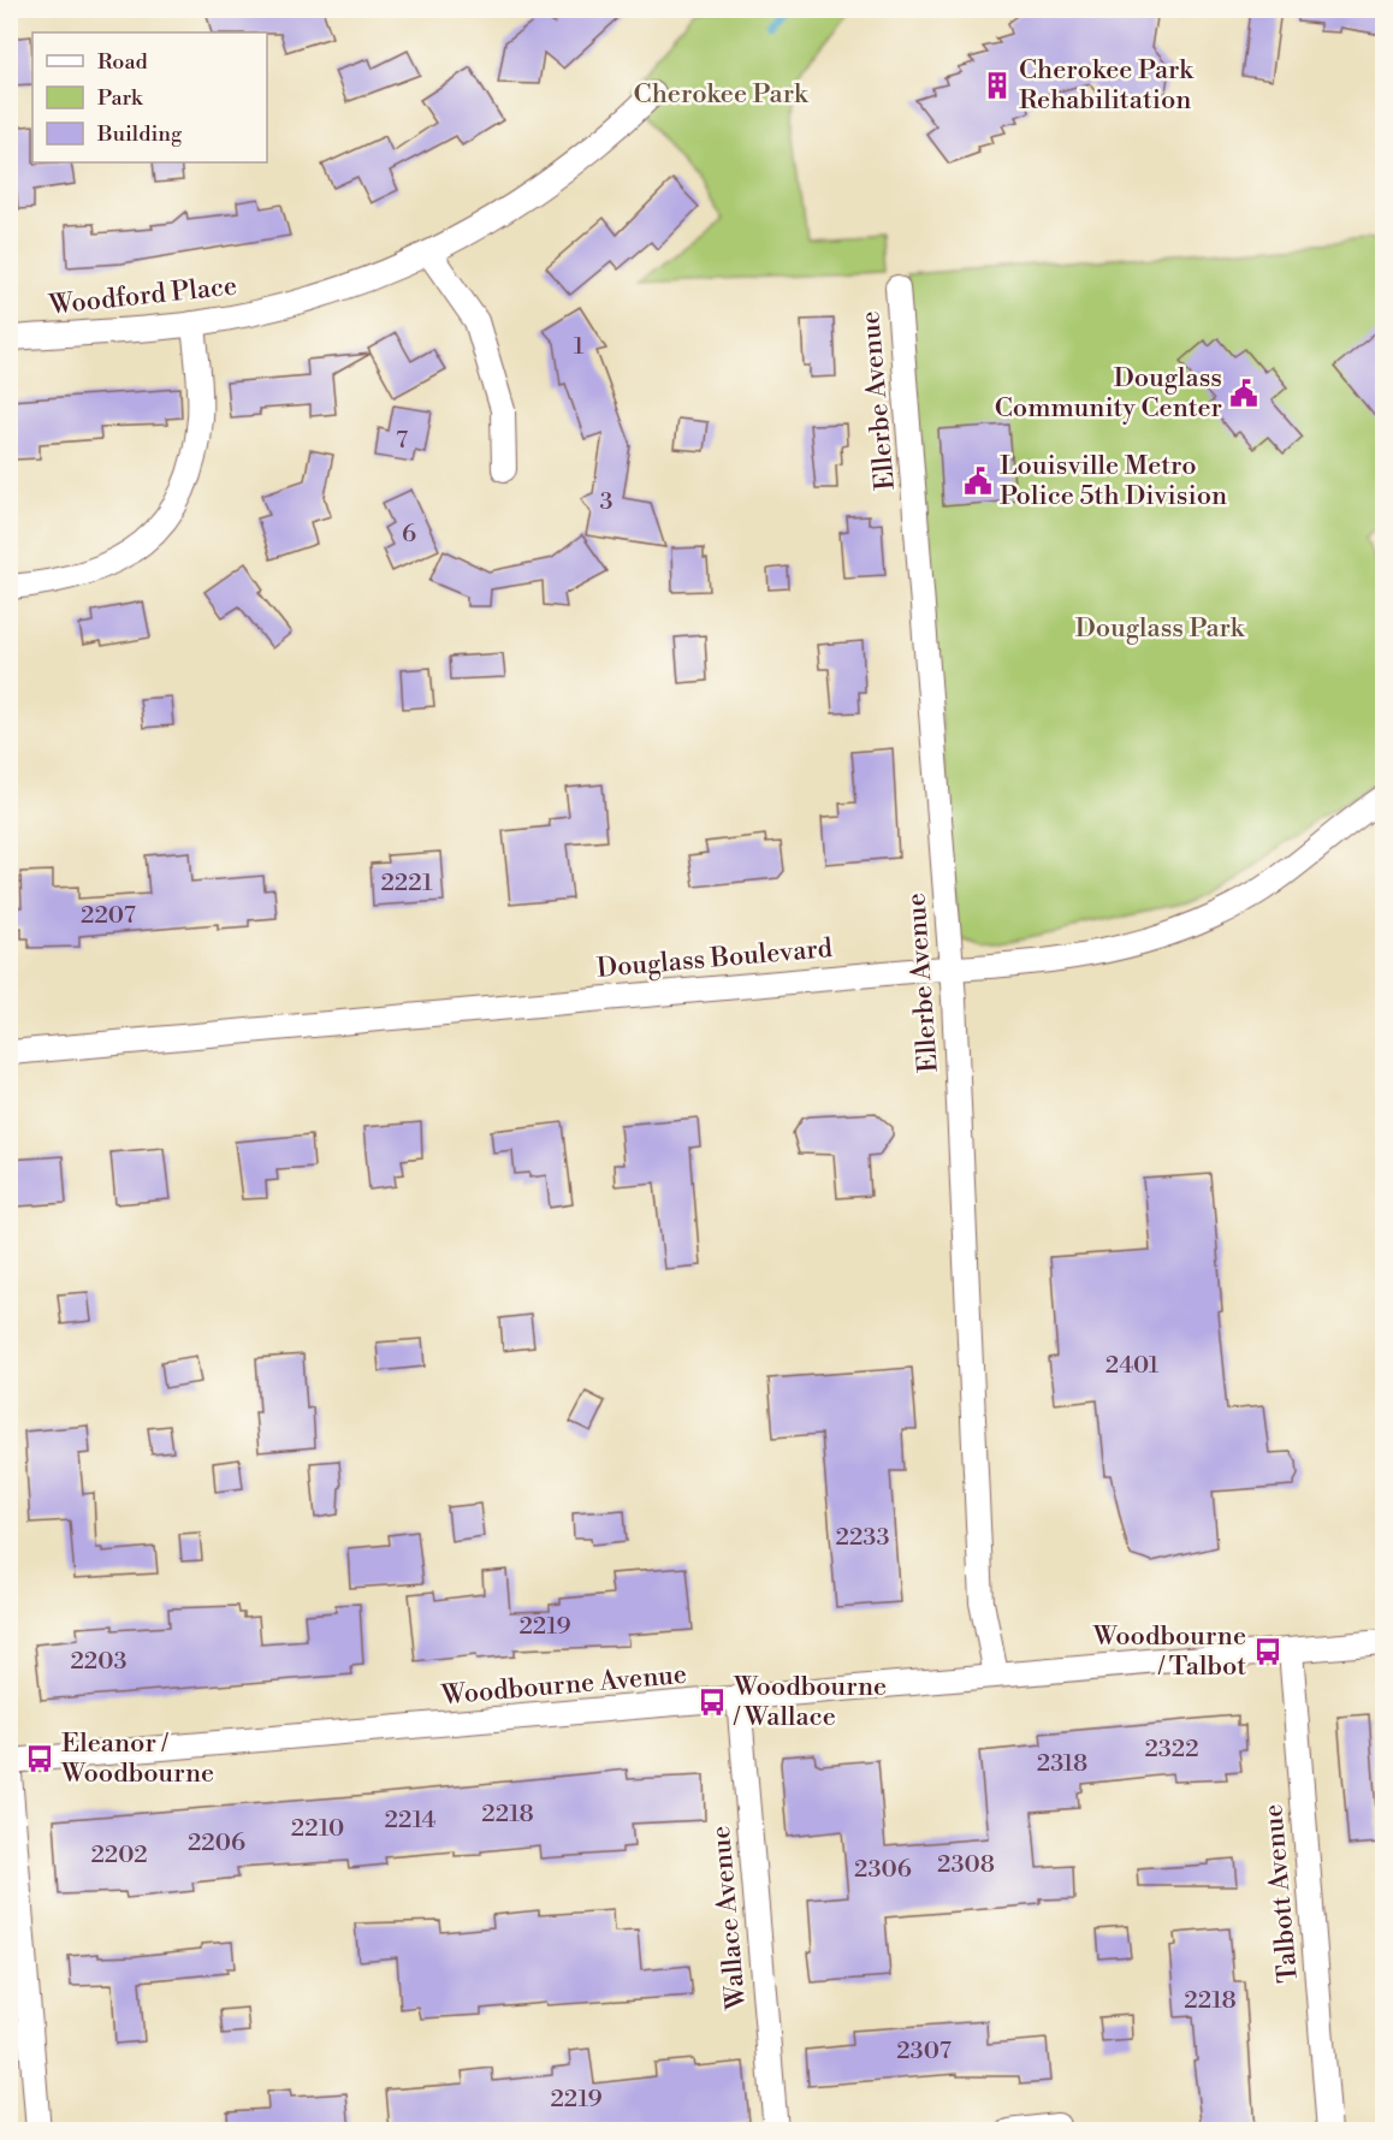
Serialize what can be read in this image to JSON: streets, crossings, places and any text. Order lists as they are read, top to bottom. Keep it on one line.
{"streets":{"street":["Woodford Place","Ellerbe Avenue","Douglass Boulevard","Woodbourne Avenue","Talbott Avenue","Wallace Avenue"]},"crossings":[["Ellerbe Avenue","Douglass Boulevard"],["Ellerbe Avenue","Woodbourne Avenue"],["Woodbourne Avenue","Talbott Avenue"],["Woodbourne Avenue","Wallace Avenue"]],"parks":["Cherokee Park","Douglass Park"],"places":{"building":["Cherokee Park Rehabilitation"],"public building":["Douglass Community Center","Louisville Metro Police 5th Division"],"bus stop":["Woodbourne / Talbot","Woodbourne / Wallace","Eleanor / Woodbourne"]},"house_numbers":["1","7","3","6","2221","2207","2401","2233","2219","2203","2322","2318","2218","2214","2210","2206","2202","2308","2306","2218","2307","2219"],"legend":["Road","Park","Building"]}
